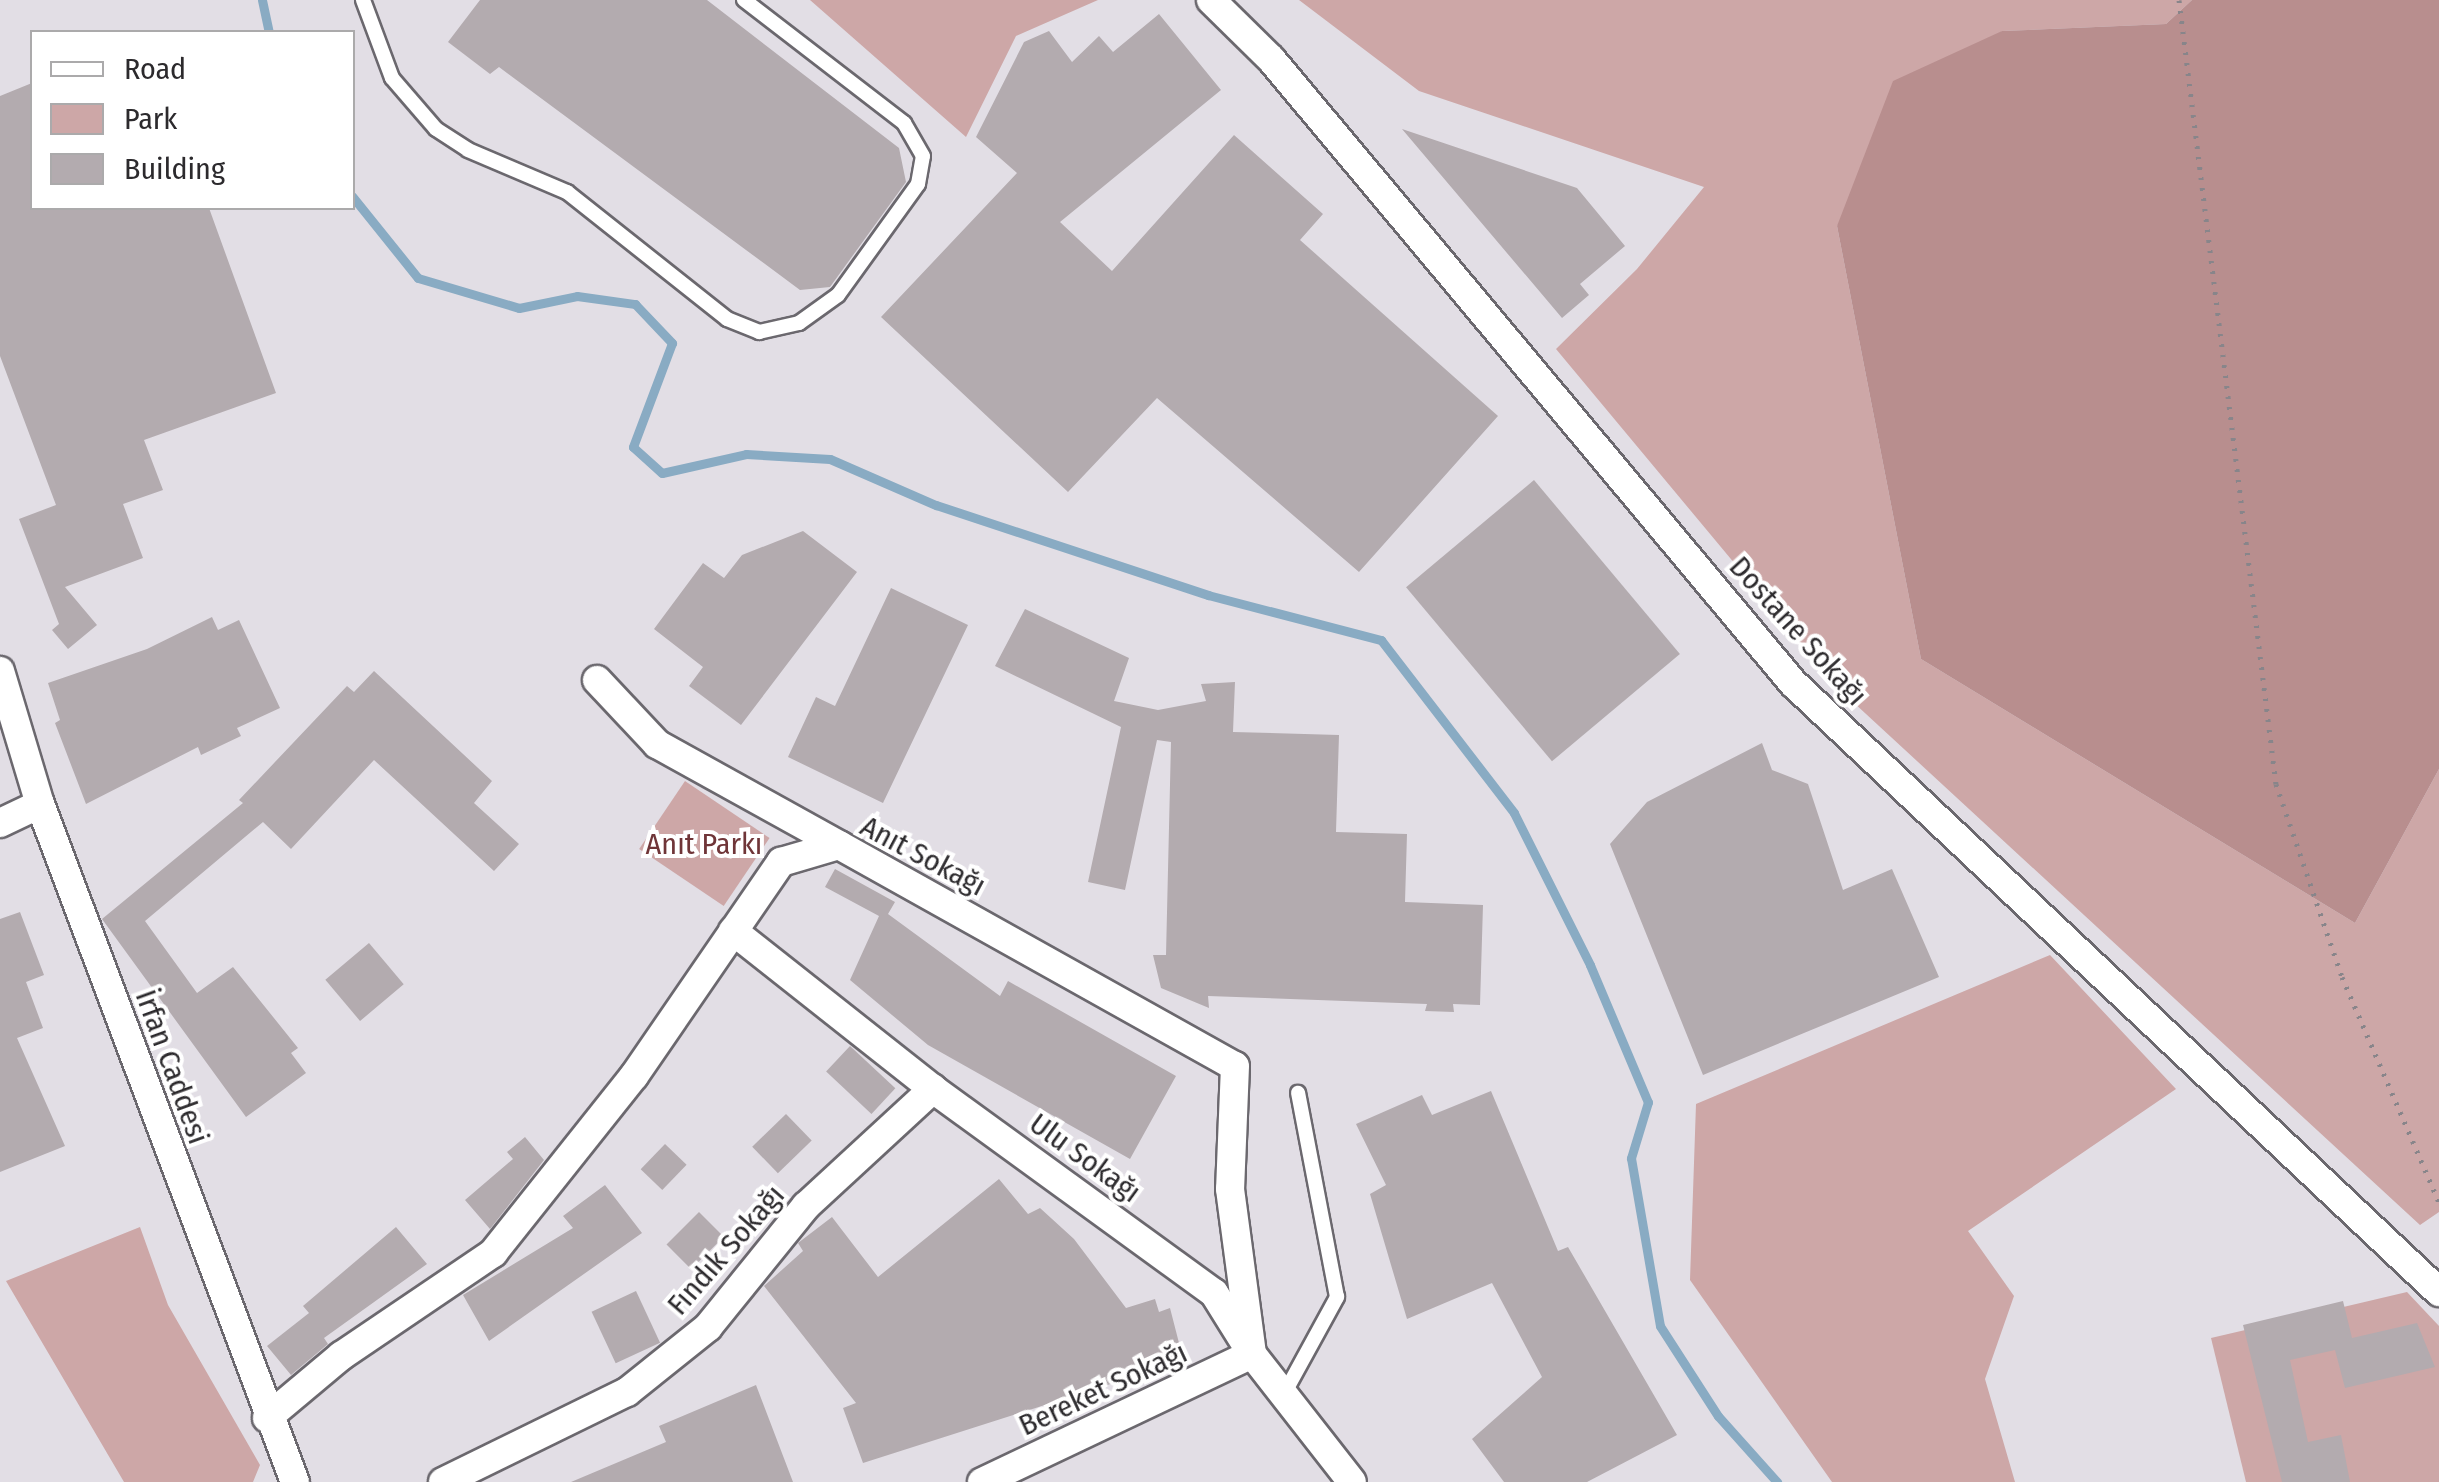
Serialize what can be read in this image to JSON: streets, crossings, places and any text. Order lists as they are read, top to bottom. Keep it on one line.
{"streets":{"street":["Dostane Sokağı","Anıt Sokağı","İrfan Caddesi","Ulu Sokağı","Fındık Sokağı","Bereket Sokağı"]},"crossings":[["Anıt Sokağı","İrfan Caddesi"],["Anıt Sokağı","Ulu Sokağı"],["Anıt Sokağı","Bereket Sokağı"],["Ulu Sokağı","Fındık Sokağı"],["Ulu Sokağı","Bereket Sokağı"]],"parks":["Anıt Parkı"],"legend":["Road","Park","Building"]}
